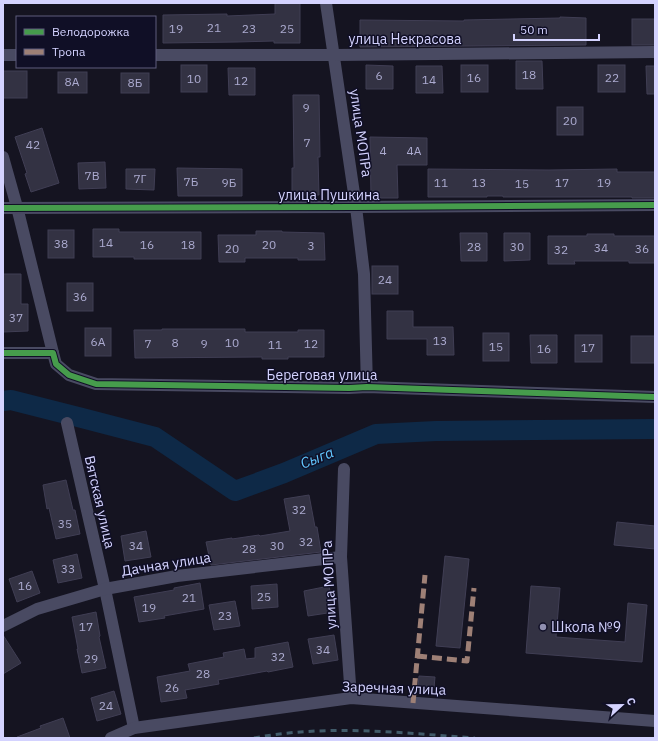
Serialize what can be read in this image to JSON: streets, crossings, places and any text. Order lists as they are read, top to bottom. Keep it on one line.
{"streets":{"street":["улица Некрасова","улица МОПРа","улица Пушкина","Береговая улица","Вятская улица","Дачная улица","Заречная улица"]},"crossings":[["улица Некрасова","улица МОПРа"],["улица МОПРа","улица Пушкина"],["улица МОПРа","Береговая улица"],["улица МОПРа","Дачная улица"],["улица МОПРа","Заречная улица"],["Вятская улица","Дачная улица"],["Вятская улица","Заречная улица"]],"water":["Сыга"],"places":["Школа №9"],"house_numbers":["21","19","23","25","18","6","16","22","10","14","12","8А","8Б","9","20","7","42","4","4А","7В","7Г","7Б","9Б","11","13","17","19","15","14","38","16","18","20","3","28","30","34","20","36","32","24","36","37","13","6А","8","10","7","9","12","11","15","17","16","32","35","32","34","30","28","33","16","25","21","19","23","17","34","32","29","28","26","24"],"legend":["Велодорожка","Тропа"],"scale_bar":"50 m","north":"right"}
